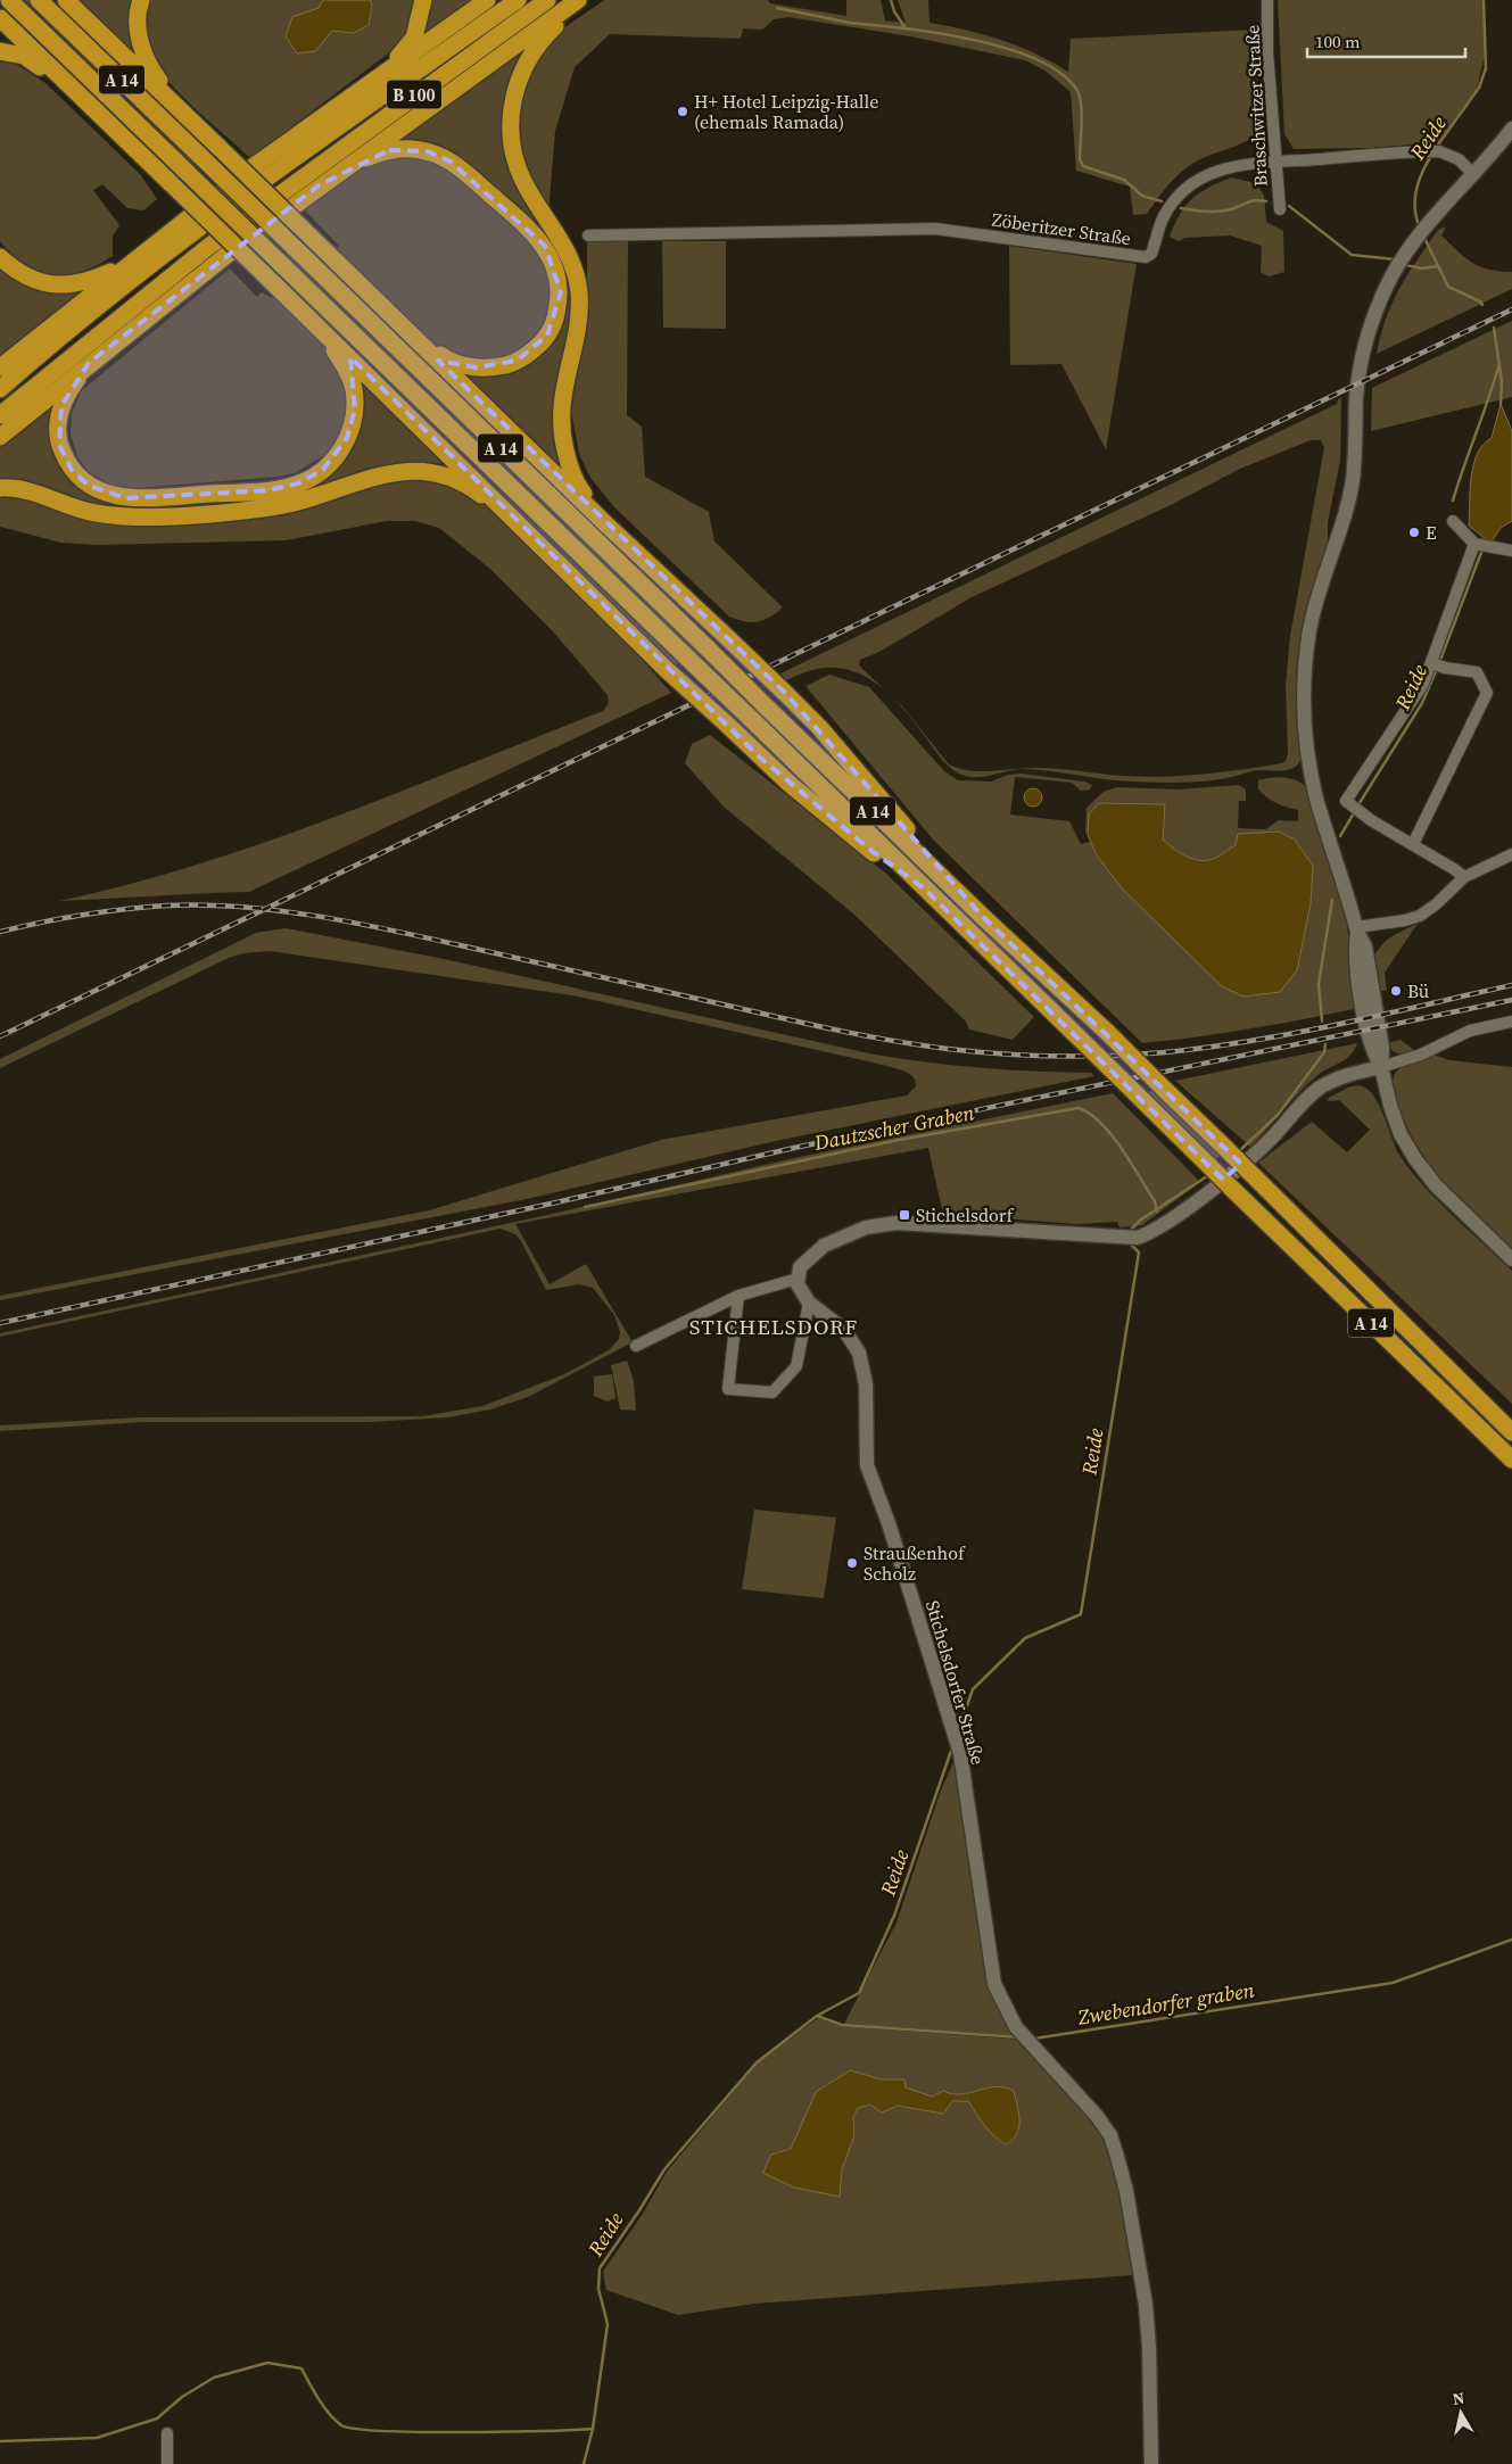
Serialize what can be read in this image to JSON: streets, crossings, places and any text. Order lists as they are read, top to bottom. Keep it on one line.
{"streets":{"highway":["A 14","B 100"],"street":["Braschwitzer Straße","Zöberitzer Straße","Stichelsdorfer Straße"]},"crossings":[["Braschwitzer Straße","Zöberitzer Straße"]],"districts":["STICHELSDORF"],"water":["Reide","Dautzscher Graben","Zwebendorfer graben"],"places":{"other":["H+ Hotel Leipzig-Halle (ehemals Ramada)","E","Bü","Straußenhof Scholz"],"transit":["Stichelsdorf"]},"scale_bar":"100 m","north":"top"}
